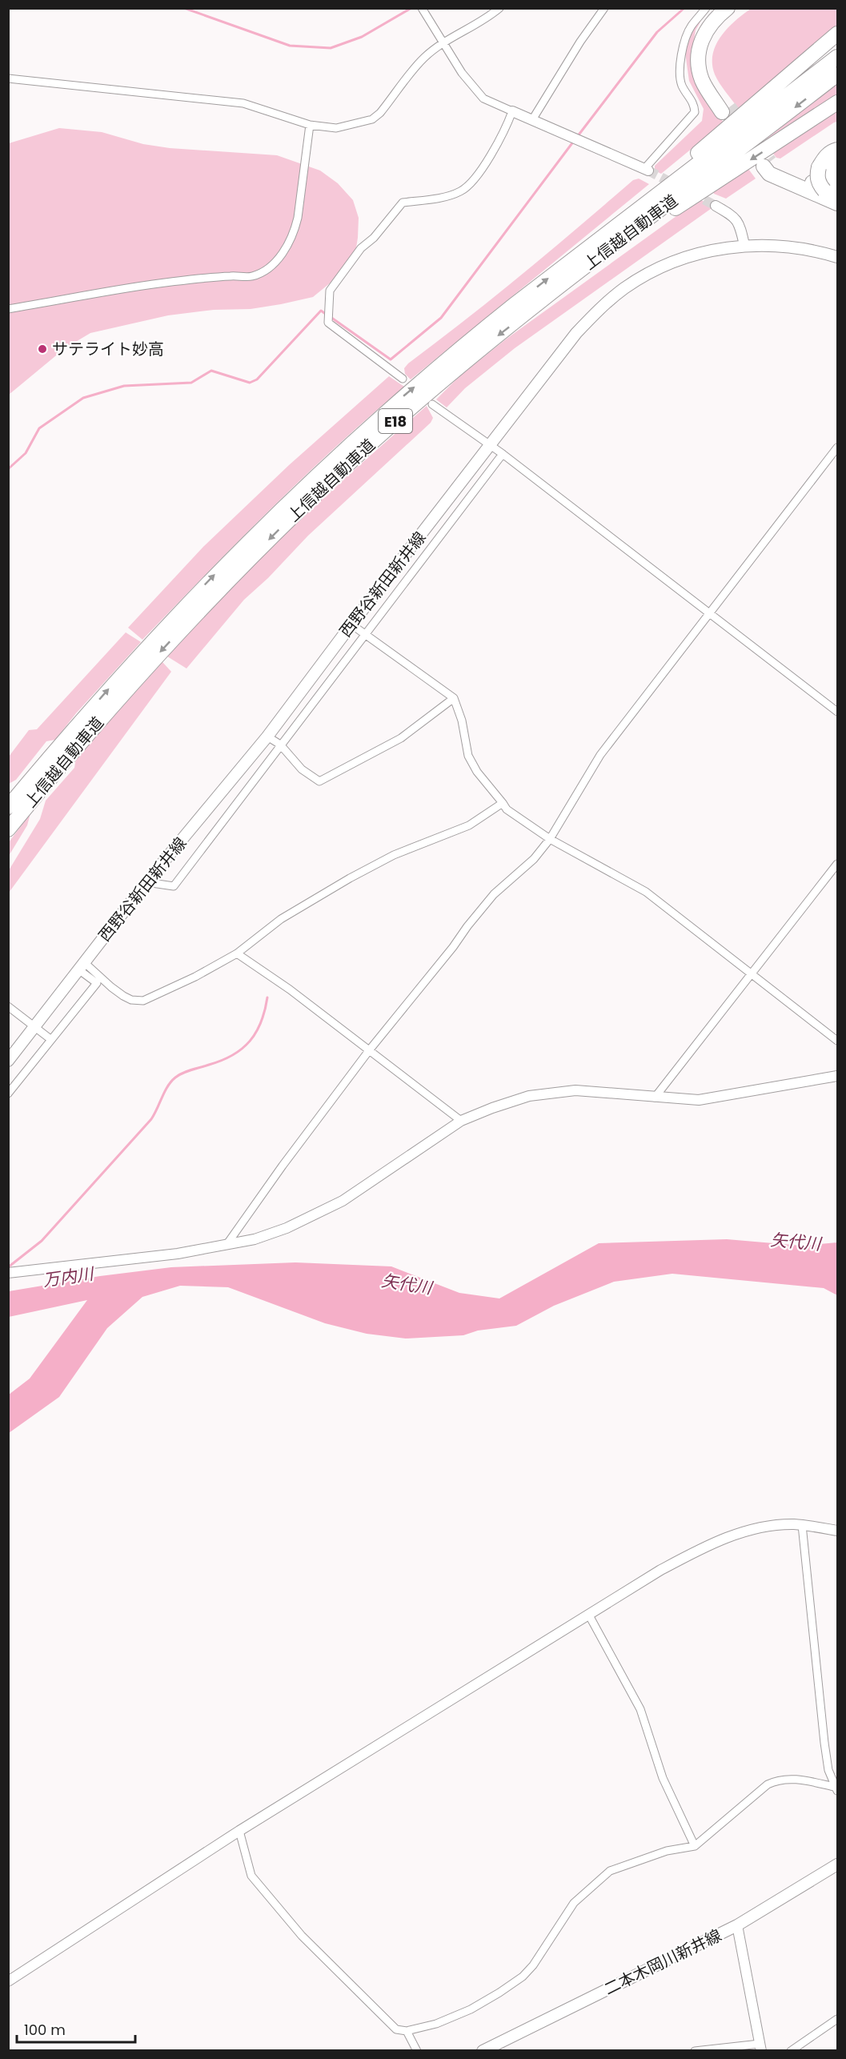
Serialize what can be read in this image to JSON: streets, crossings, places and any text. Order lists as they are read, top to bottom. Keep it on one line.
{"streets":{"highway":["上信越自動車道","E18"],"main road":["西野谷新田新井線","二本木岡川新井線"]},"water":["矢代川","万内川"],"places":["サテライト妙高"],"scale_bar":"100 m"}
